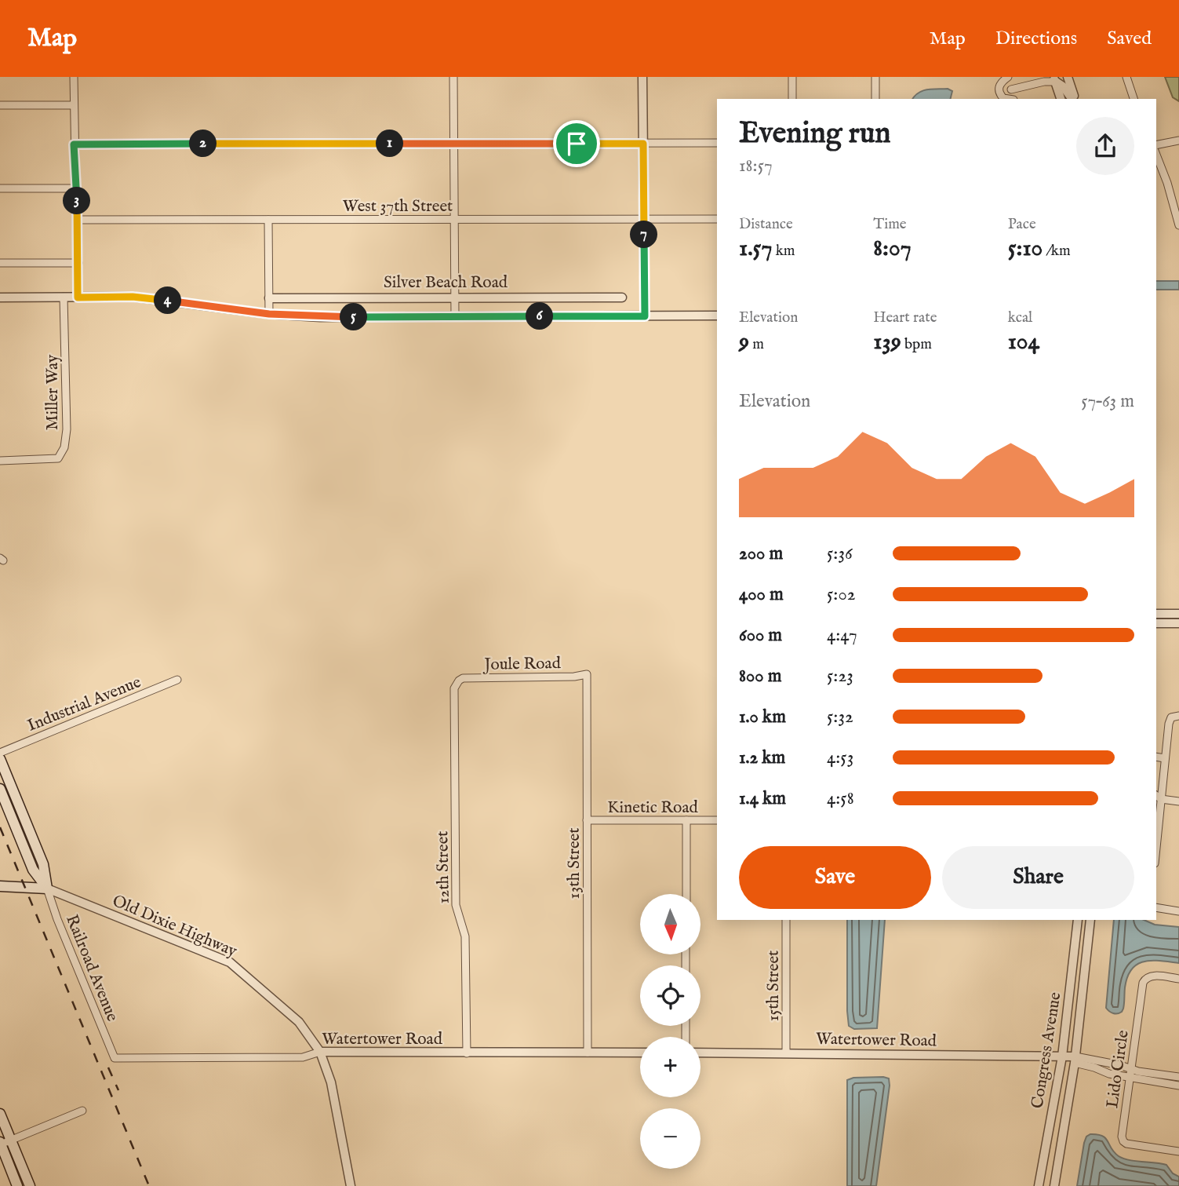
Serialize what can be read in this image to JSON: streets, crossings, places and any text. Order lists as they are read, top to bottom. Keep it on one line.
{"streets":{"street":["West 37th Street","Silver Beach Road","Miller Way","Joule Road","Industrial Avenue","Kinetic Road","13th Street","12th Street","Old Dixie Highway","Railroad Avenue","15th Street","Watertower Road","Congress Avenue","Lido Circle"]},"crossings":[["Joule Road","13th Street"],["Joule Road","12th Street"],["Kinetic Road","13th Street"],["13th Street","Watertower Road"],["12th Street","Watertower Road"],["Old Dixie Highway","Railroad Avenue"],["Old Dixie Highway","Watertower Road"],["Railroad Avenue","Watertower Road"],["15th Street","Watertower Road"],["Watertower Road","Congress Avenue"]],"north":"bottom","page":{"header":"Map","nav":["Map","Directions","Saved"],"heading":["Evening run","18:57"],"pins":["1","2","3","7","4","6","5"],"stats":[["Distance","1.57 km"],["Time","8:07"],["Pace","5:10 /km"],["Elevation","9 m"],["Heart rate","139 bpm"],["kcal","104"]],"chart":["Elevation","57–63 m"],"list":[{"name":"200 m","note":"5:36"},{"name":"400 m","note":"5:02"},{"name":"600 m","note":"4:47"},{"name":"800 m","note":"5:23"},{"name":"1.0 km","note":"5:32"},{"name":"1.2 km","note":"4:53"},{"name":"1.4 km","note":"4:58"}],"buttons":["Save","Share"],"map_buttons":["+","−"]}}
